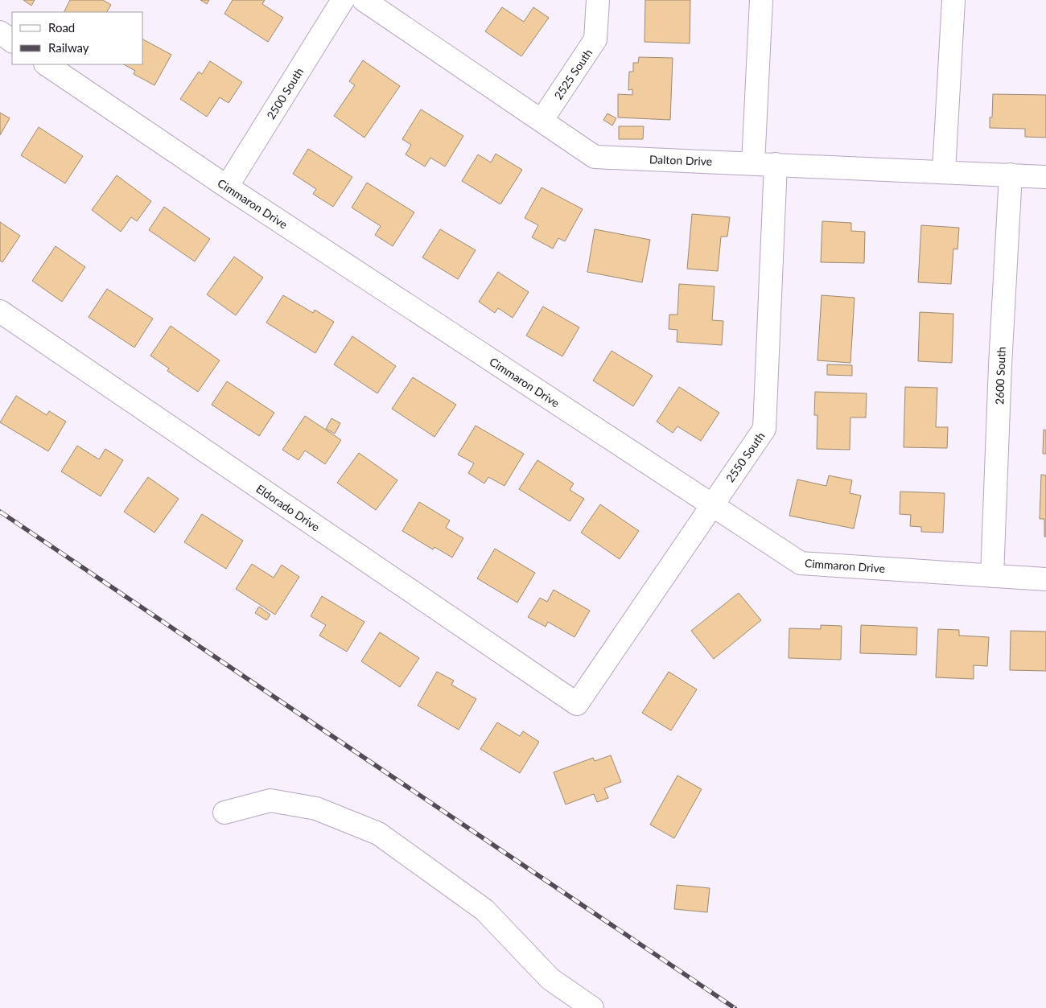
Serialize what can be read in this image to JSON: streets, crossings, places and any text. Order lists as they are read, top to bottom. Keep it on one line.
{"streets":{"street":["2525 South","2500 South","Dalton Drive","Cimmaron Drive","2600 South","2550 South","Eldorado Drive"]},"crossings":[["2525 South","Dalton Drive"],["2500 South","Cimmaron Drive"],["Dalton Drive","2600 South"],["Dalton Drive","2550 South"],["Cimmaron Drive","2600 South"],["Cimmaron Drive","2550 South"],["2550 South","Eldorado Drive"]],"legend":["Road","Railway"]}
